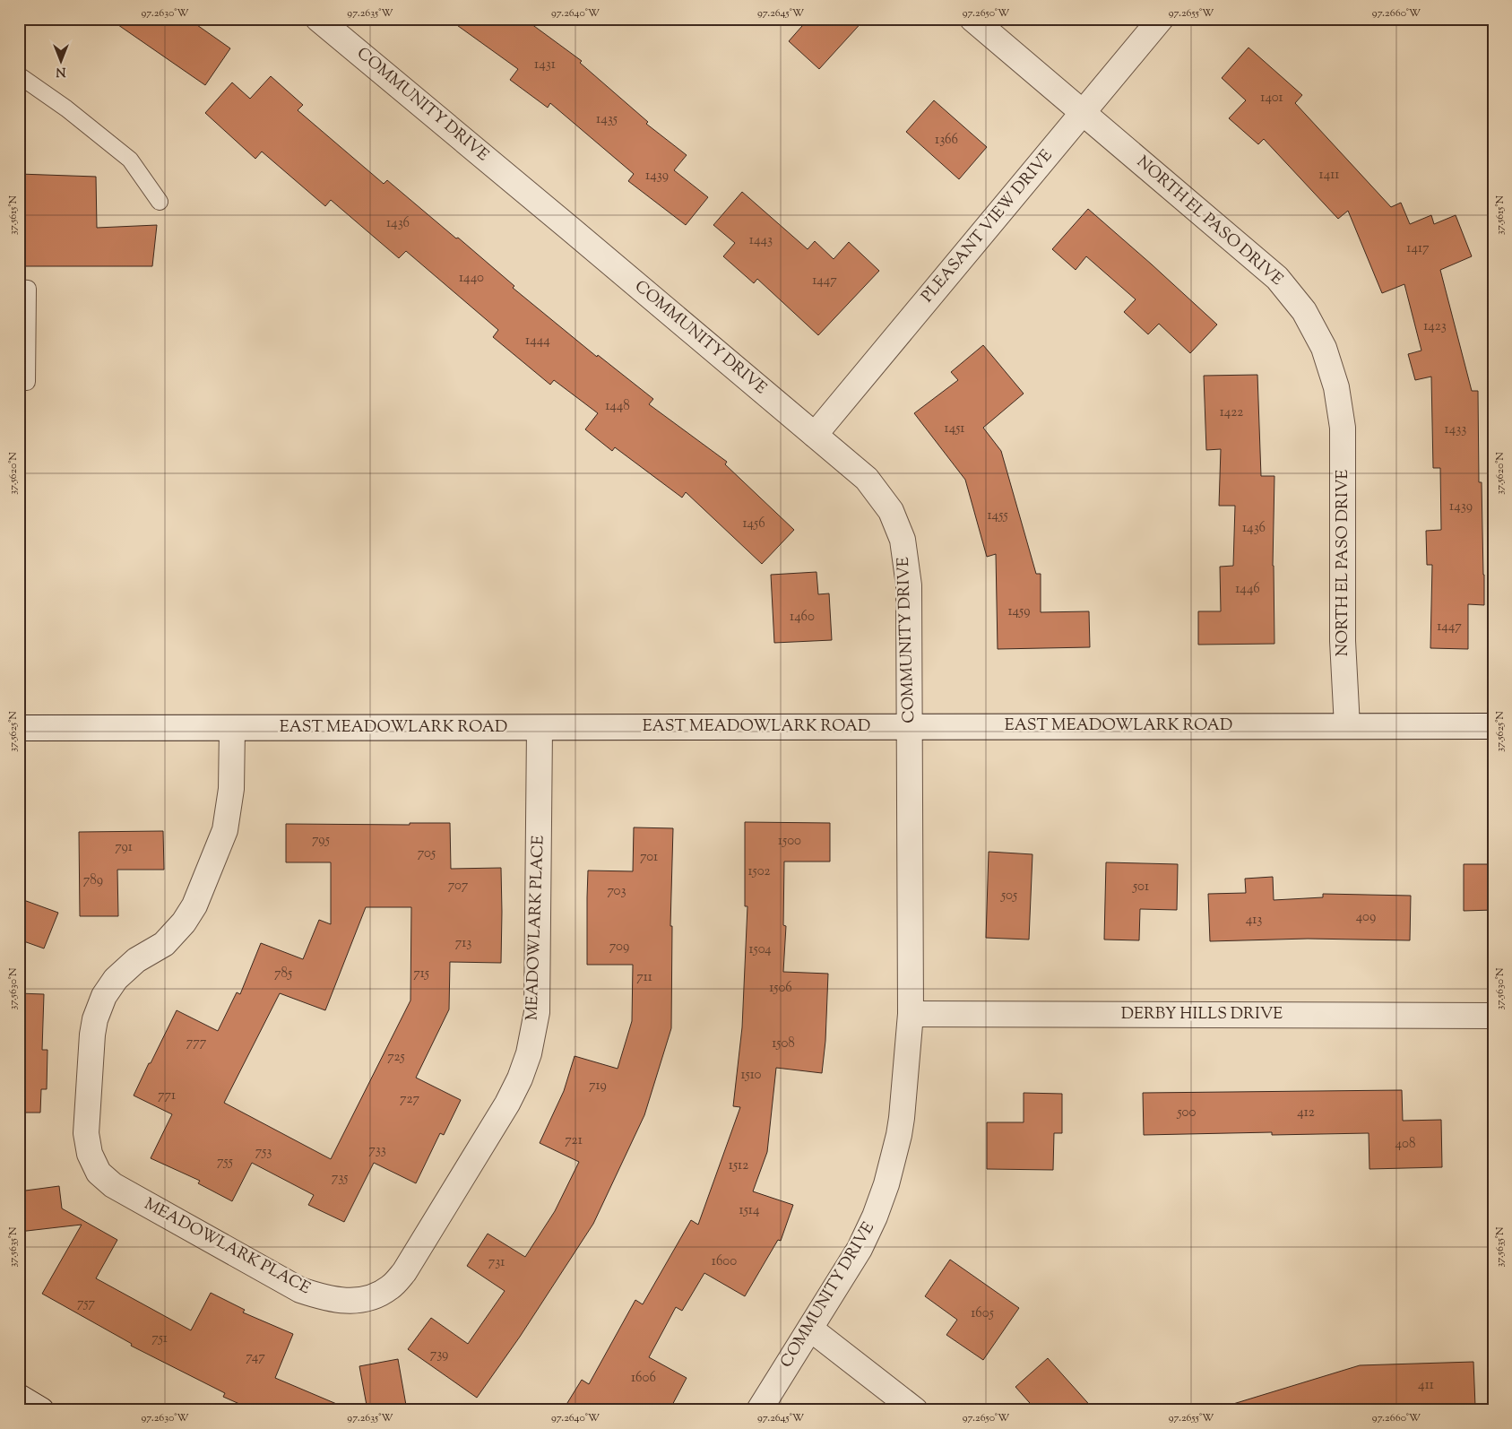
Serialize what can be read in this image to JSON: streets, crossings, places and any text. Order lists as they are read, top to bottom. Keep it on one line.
{"streets":{"street":["COMMUNITY DRIVE","NORTH EL PASO DRIVE","PLEASANT VIEW DRIVE","EAST MEADOWLARK ROAD","MEADOWLARK PLACE","DERBY HILLS DRIVE"]},"crossings":[["COMMUNITY DRIVE","PLEASANT VIEW DRIVE"],["COMMUNITY DRIVE","EAST MEADOWLARK ROAD"],["COMMUNITY DRIVE","DERBY HILLS DRIVE"],["NORTH EL PASO DRIVE","PLEASANT VIEW DRIVE"],["NORTH EL PASO DRIVE","EAST MEADOWLARK ROAD"],["EAST MEADOWLARK ROAD","MEADOWLARK PLACE"]],"house_numbers":["1431","1401","1435","1366","1411","1439","1436","1443","1417","1440","1447","1423","1444","1448","1422","1451","1433","1439","1455","1456","1436","1446","1459","1460","1447","795","1500","791","705","701","1502","789","707","501","703","505","409","413","713","709","1504","785","715","711","1506","777","1508","725","1510","719","771","727","500","412","721","408","733","753","755","1512","735","1514","1600","731","757","1605","751","739","747","1606","411"],"north":"bottom","coordinates":["97.2630°W","97.2635°W","97.2640°W","97.2645°W","97.2650°W","97.2655°W","97.2660°W","37.5615°N","37.5620°N","37.5625°N","37.5630°N","37.5635°N"]}
